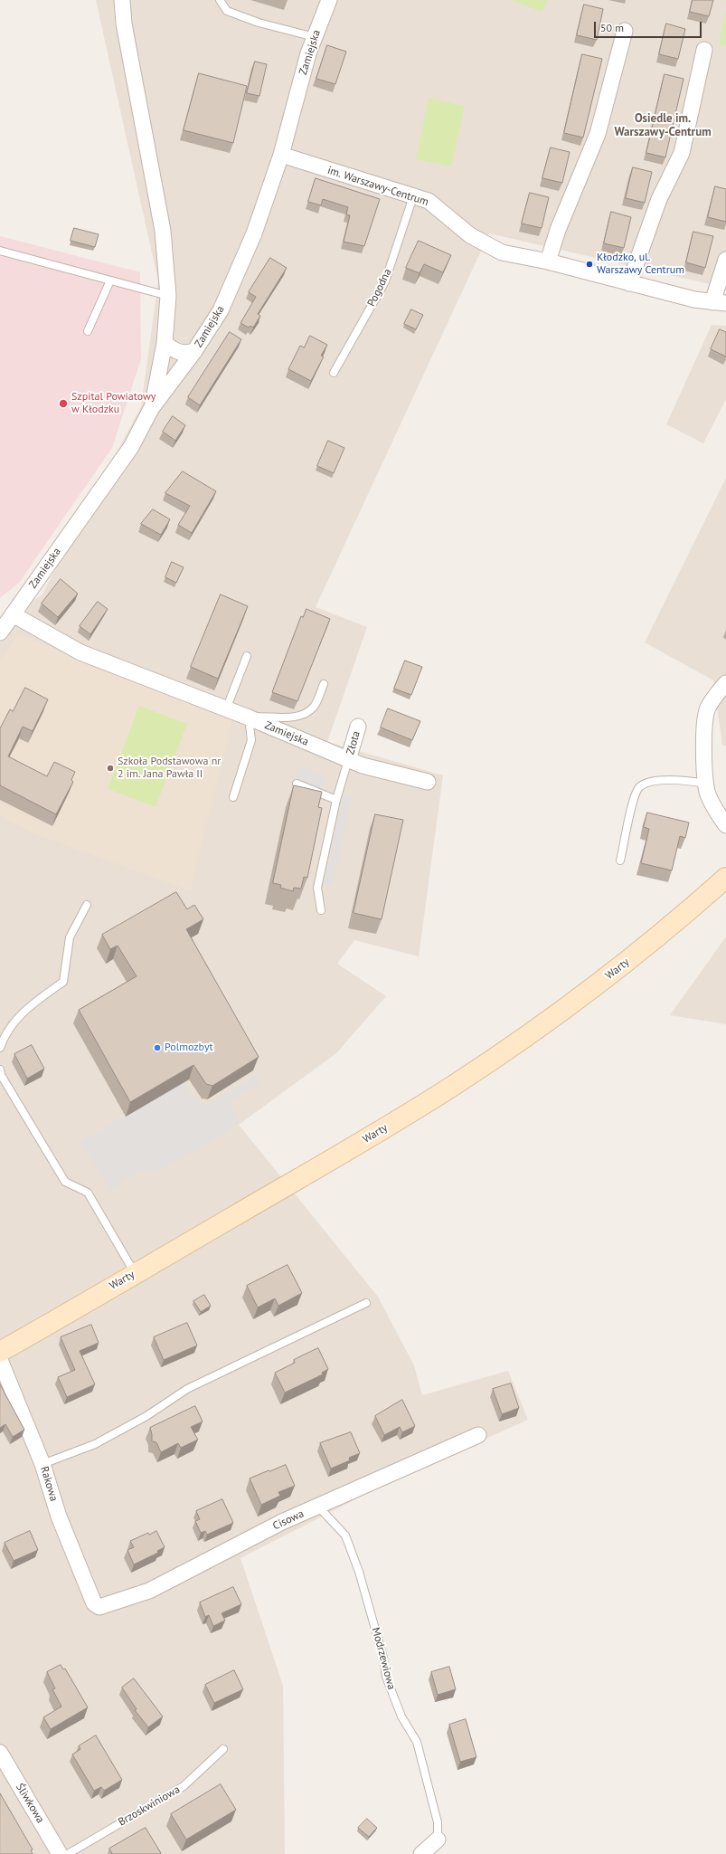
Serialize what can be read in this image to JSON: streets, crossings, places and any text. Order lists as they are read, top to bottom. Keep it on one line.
{"streets":{"main road":["Warty"],"street":["Zamiejska","im. Warszawy-Centrum","Złota","Rakowa","Cisowa","Śliwkowa"],"lane":["Pogodna","Modrzewiowa","Brzoskwiniowa"]},"crossings":[["Zamiejska","im. Warszawy-Centrum"],["Zamiejska","Złota"],["im. Warszawy-Centrum","Pogodna"],["Rakowa","Cisowa"],["Cisowa","Modrzewiowa"]],"districts":["Osiedle im. Warszawy-Centrum"],"places":["Kłodzko, ul. Warszawy Centrum","Szpital Powiatowy w Kłodzku","Szkoła Podstawowa nr 2 im. Jana Pawła II","Polmozbyt"],"scale_bar":"50 m"}
